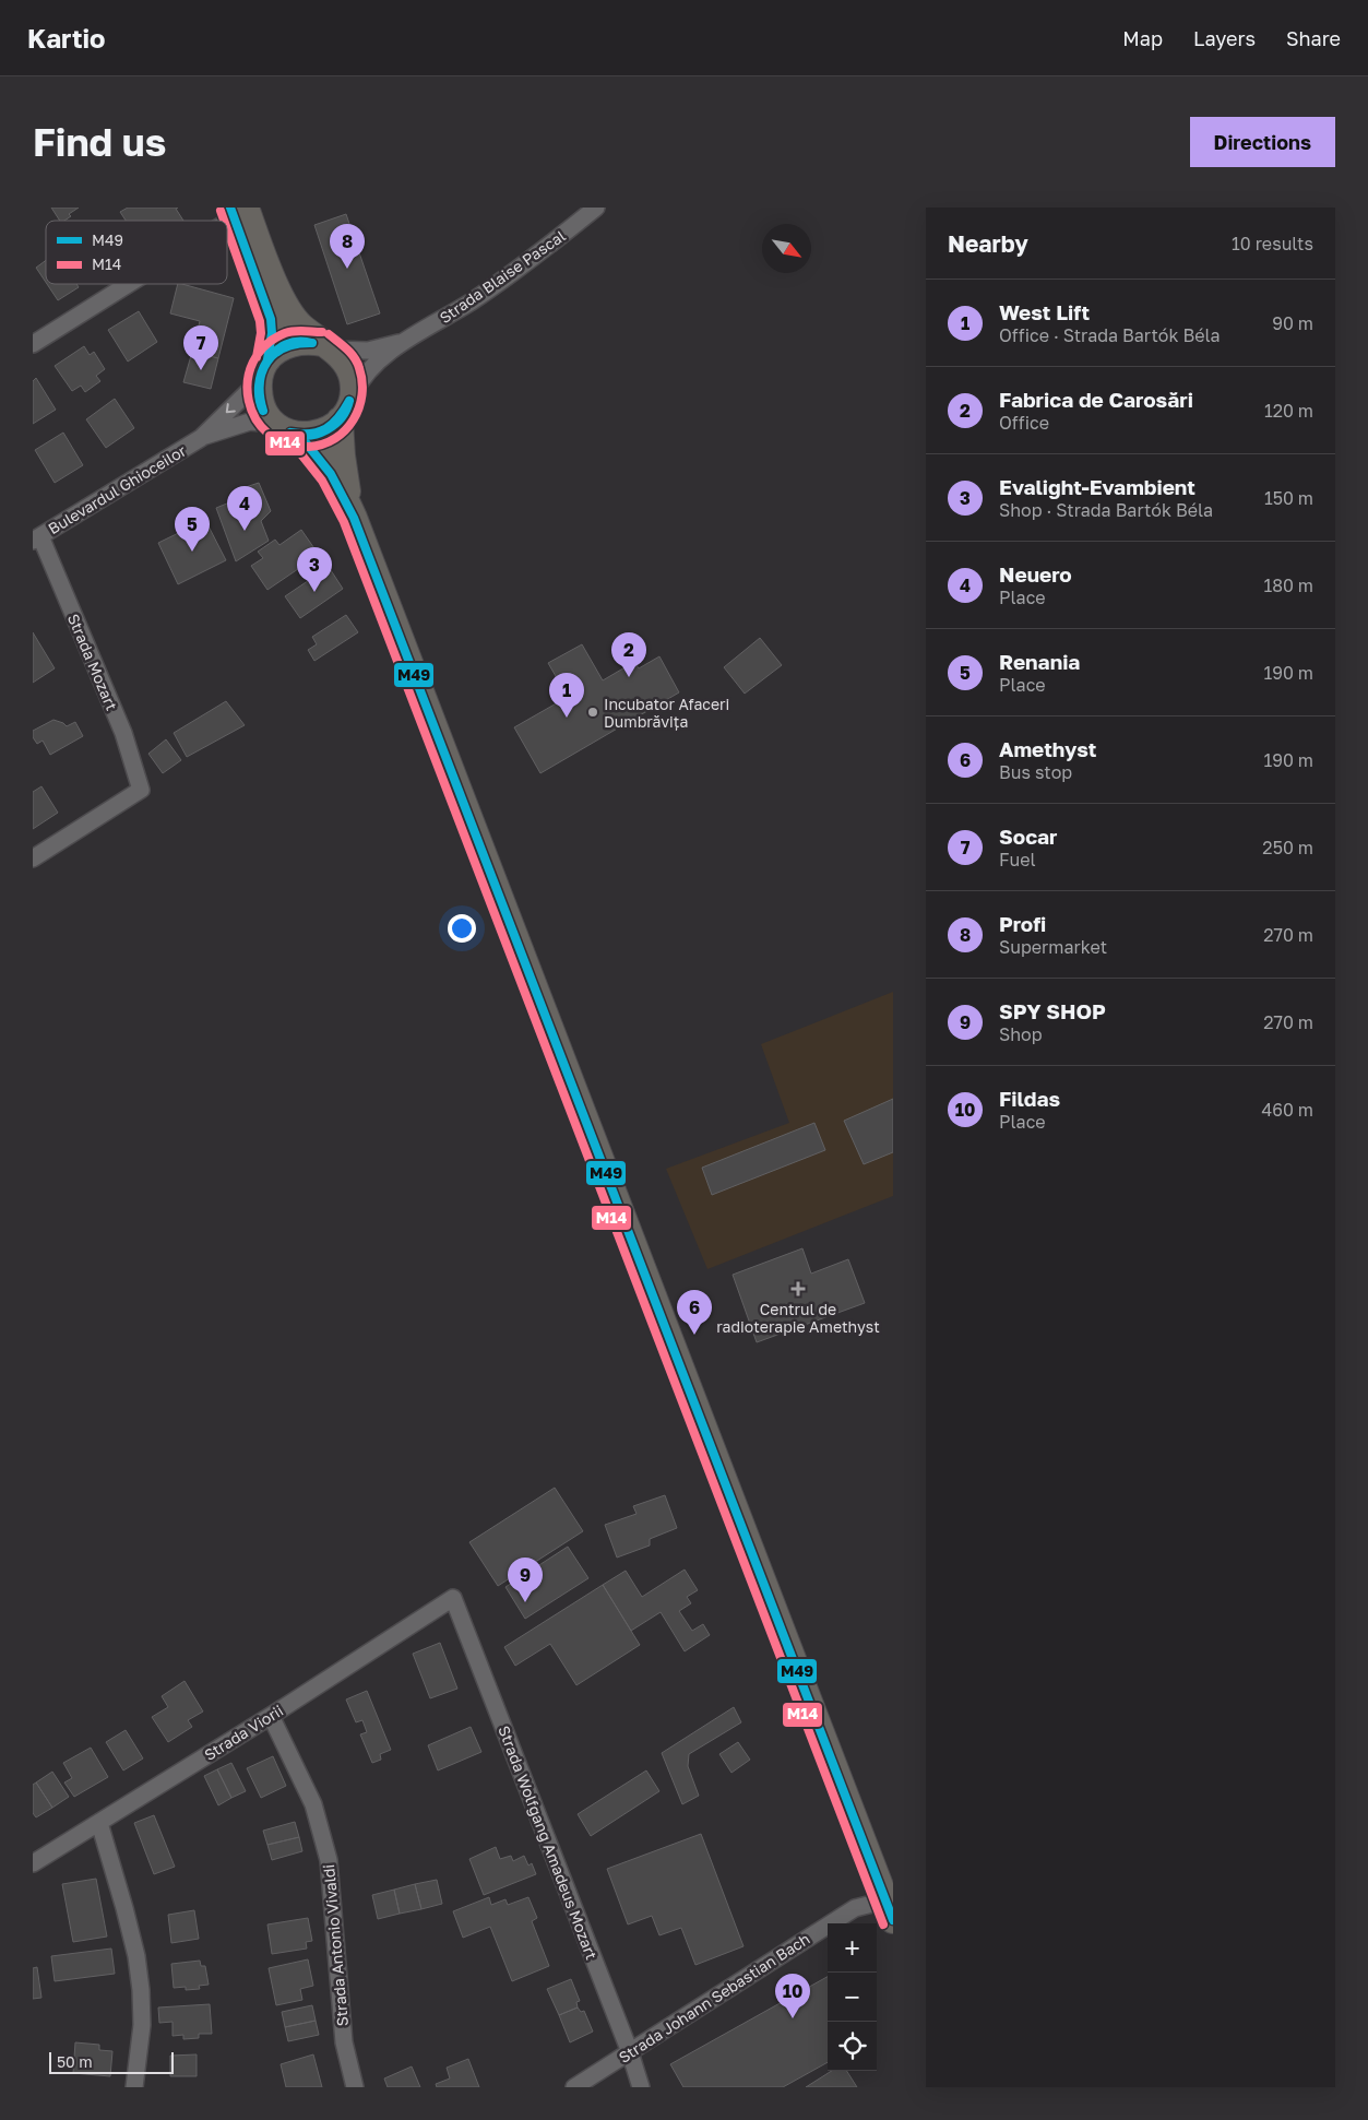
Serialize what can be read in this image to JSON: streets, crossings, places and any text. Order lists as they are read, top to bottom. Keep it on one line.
{"streets":{"street":["Strada Blaise Pascal","Bulevardul Ghioceilor","Strada Mozart","Strada Viorii","Strada Wolfgang Amadeus Mozart","Strada Antonio Vivaldi","Strada Johann Sebastian Bach"]},"crossings":[["Strada Blaise Pascal","Bulevardul Ghioceilor"],["Bulevardul Ghioceilor","Strada Mozart"],["Strada Viorii","Strada Wolfgang Amadeus Mozart"],["Strada Viorii","Strada Antonio Vivaldi"],["Strada Wolfgang Amadeus Mozart","Strada Johann Sebastian Bach"]],"places":{"other":["Incubator Afaceri Dumbrăvița"],"health":["Centrul de radioterapie Amethyst"]},"lines":["transit line M49","transit line M14"],"legend":["M49","M14"],"scale_bar":"50 m","north":"bottom right","page":{"header":"Kartio","nav":["Map","Layers","Share"],"buttons":"Directions","title":"Find us","heading":["Nearby","10 results"],"pins":["8","7","4","5","3","2","1","6","9","10"],"list":[{"mark":"1","name":"West Lift","note":"Office · Strada Bartók Béla","value":"90 m"},{"mark":"2","name":"Fabrica de Carosări","note":"Office","value":"120 m"},{"mark":"3","name":"Evalight-Evambient","note":"Shop · Strada Bartók Béla","value":"150 m"},{"mark":"4","name":"Neuero","note":"Place","value":"180 m"},{"mark":"5","name":"Renania","note":"Place","value":"190 m"},{"mark":"6","name":"Amethyst","note":"Bus stop","value":"190 m"},{"mark":"7","name":"Socar","note":"Fuel","value":"250 m"},{"mark":"8","name":"Profi","note":"Supermarket","value":"270 m"},{"mark":"9","name":"SPY SHOP","note":"Shop","value":"270 m"},{"mark":"10","name":"Fildas","note":"Place","value":"460 m"}],"map_buttons":["+","−"],"scale":"50 m"}}
